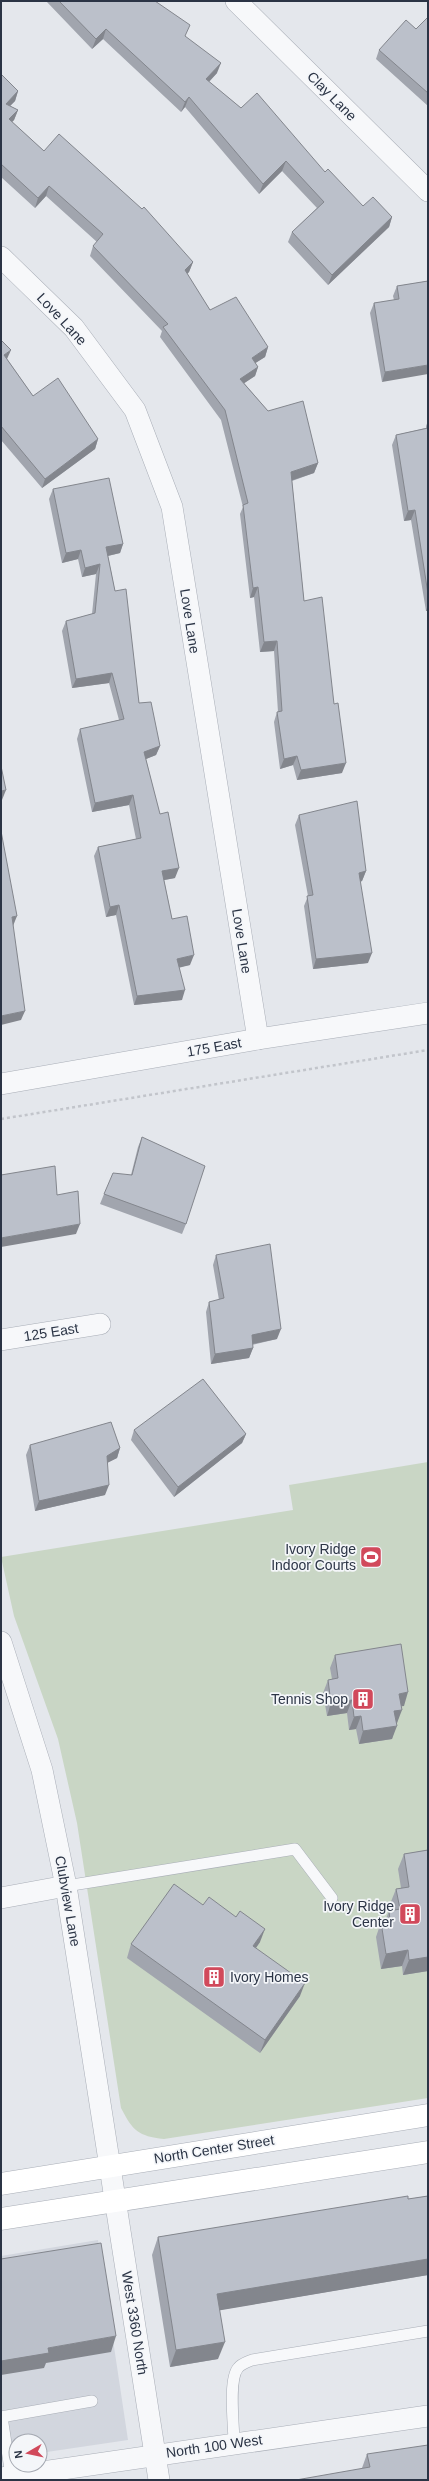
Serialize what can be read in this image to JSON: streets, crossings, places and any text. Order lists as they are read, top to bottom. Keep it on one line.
{"streets":{"street":["Clay Lane","Love Lane","175 East","125 East","Clubview Lane","North Center Street","West 3360 North","North 100 West"]},"crossings":[["Love Lane","175 East"],["Clubview Lane","North Center Street"],["Clubview Lane","West 3360 North"],["North Center Street","West 3360 North"],["West 3360 North","North 100 West"]],"places":{"sports":["Ivory Ridge Indoor Courts"],"building":["Tennis Shop","Ivory Ridge Center","Ivory Homes"]},"north":"left"}
